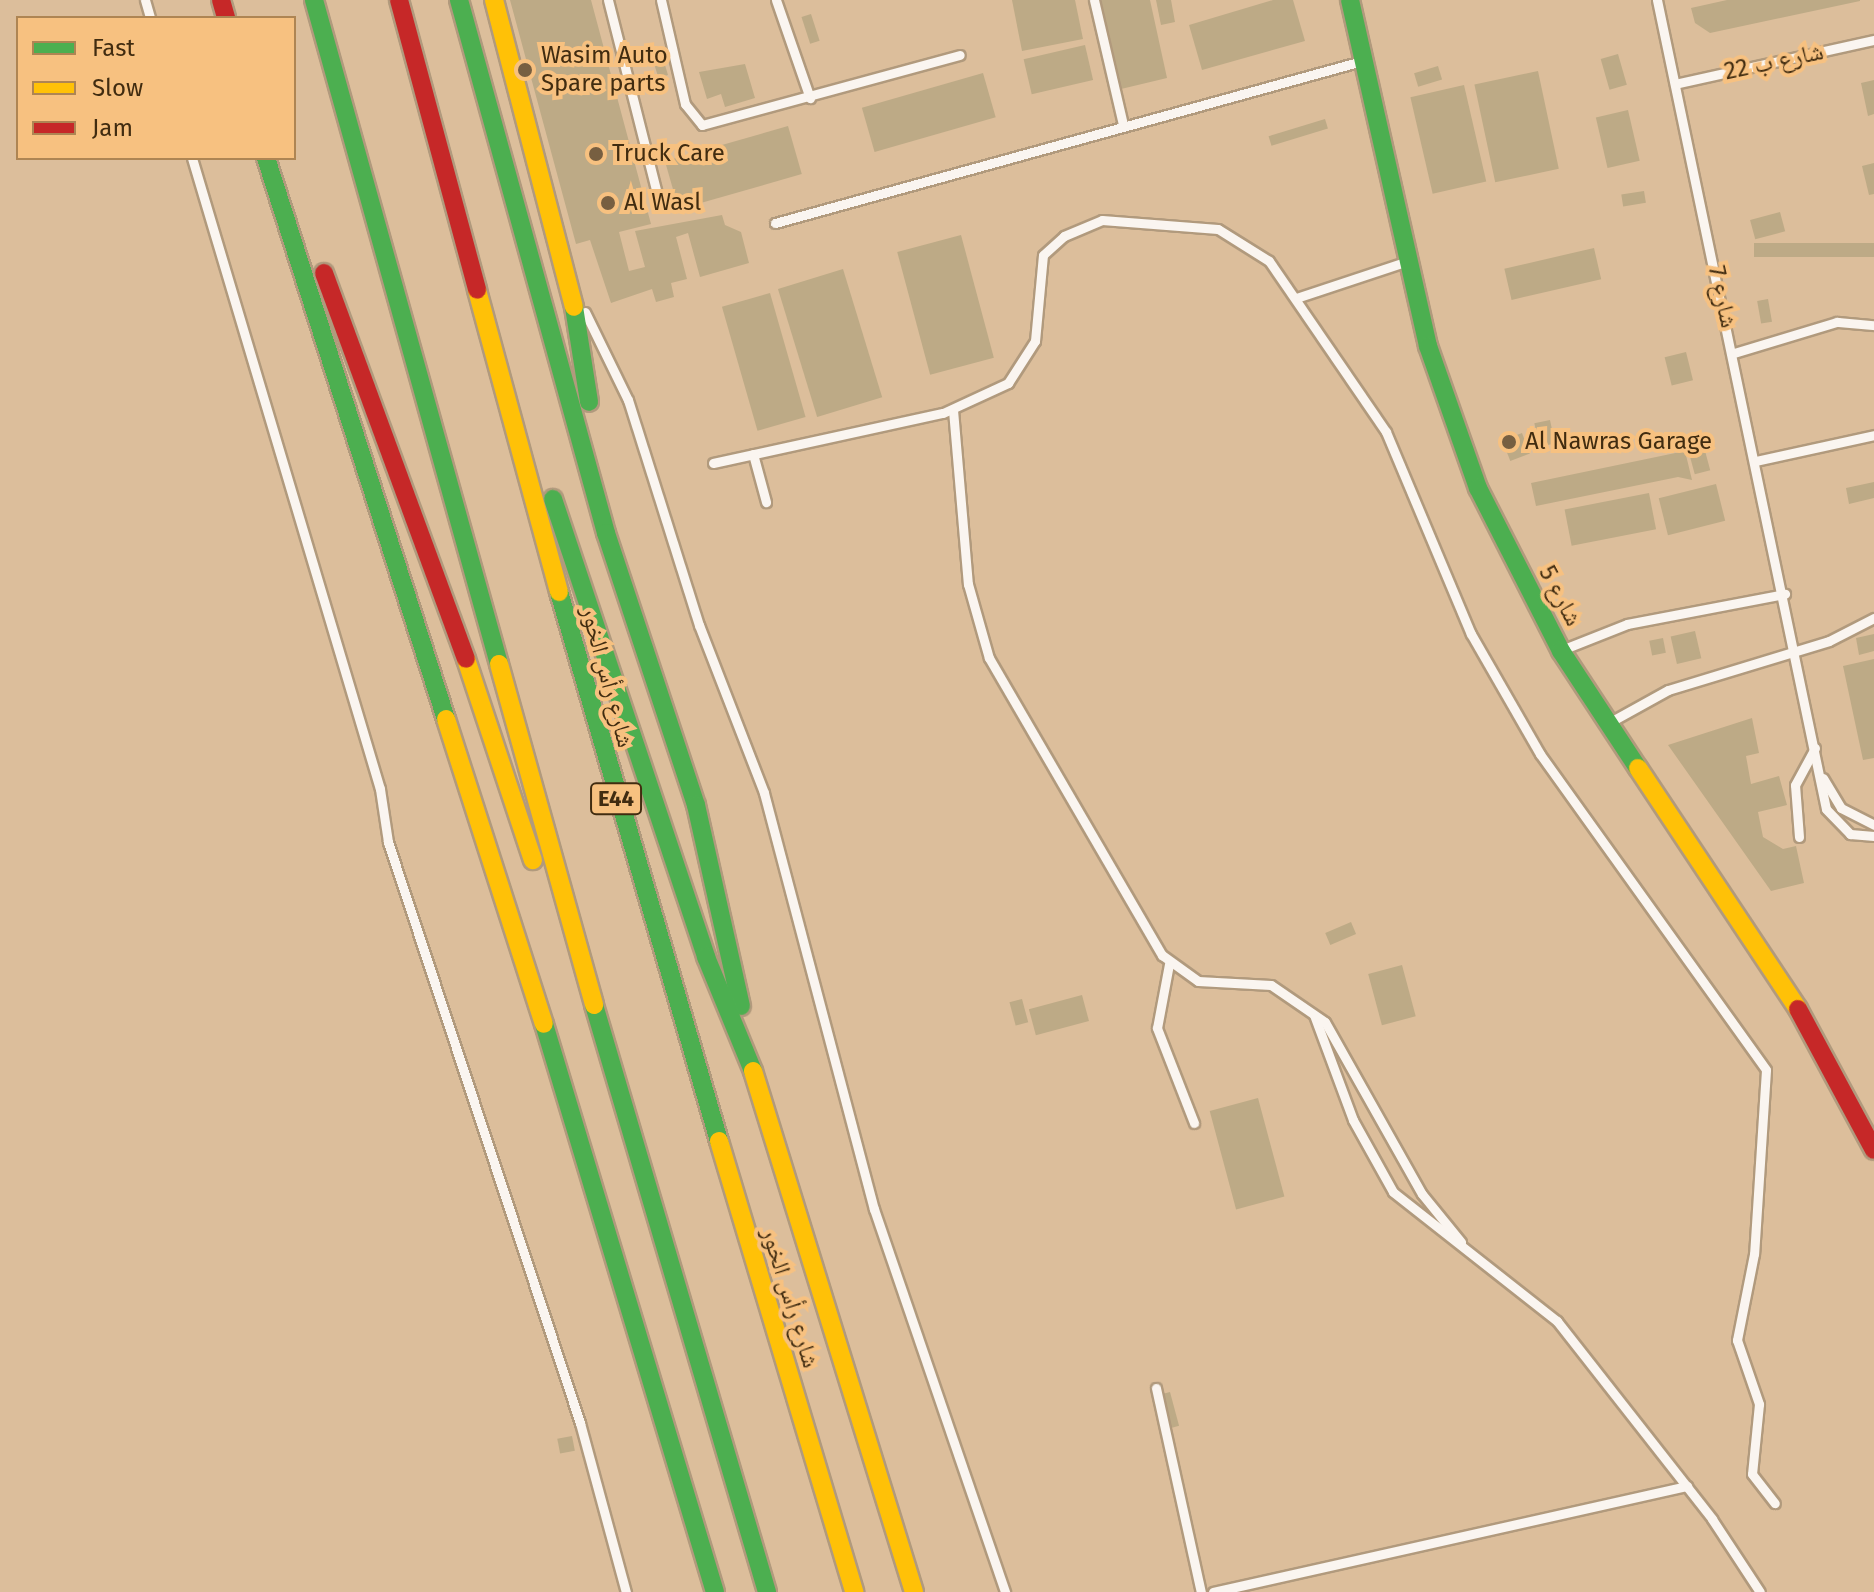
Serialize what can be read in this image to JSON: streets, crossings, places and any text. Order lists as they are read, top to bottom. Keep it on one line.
{"streets":{"main road":["شارع 5","شارع رأس الخور","E44"],"lane":["شارع ب 22","شارع 7"]},"crossings":[["شارع ب 22","شارع 7"]],"places":["Wasim Auto Spare parts","Truck Care","Al Wasl","Al Nawras Garage"],"legend":["Fast","Slow","Jam"]}
